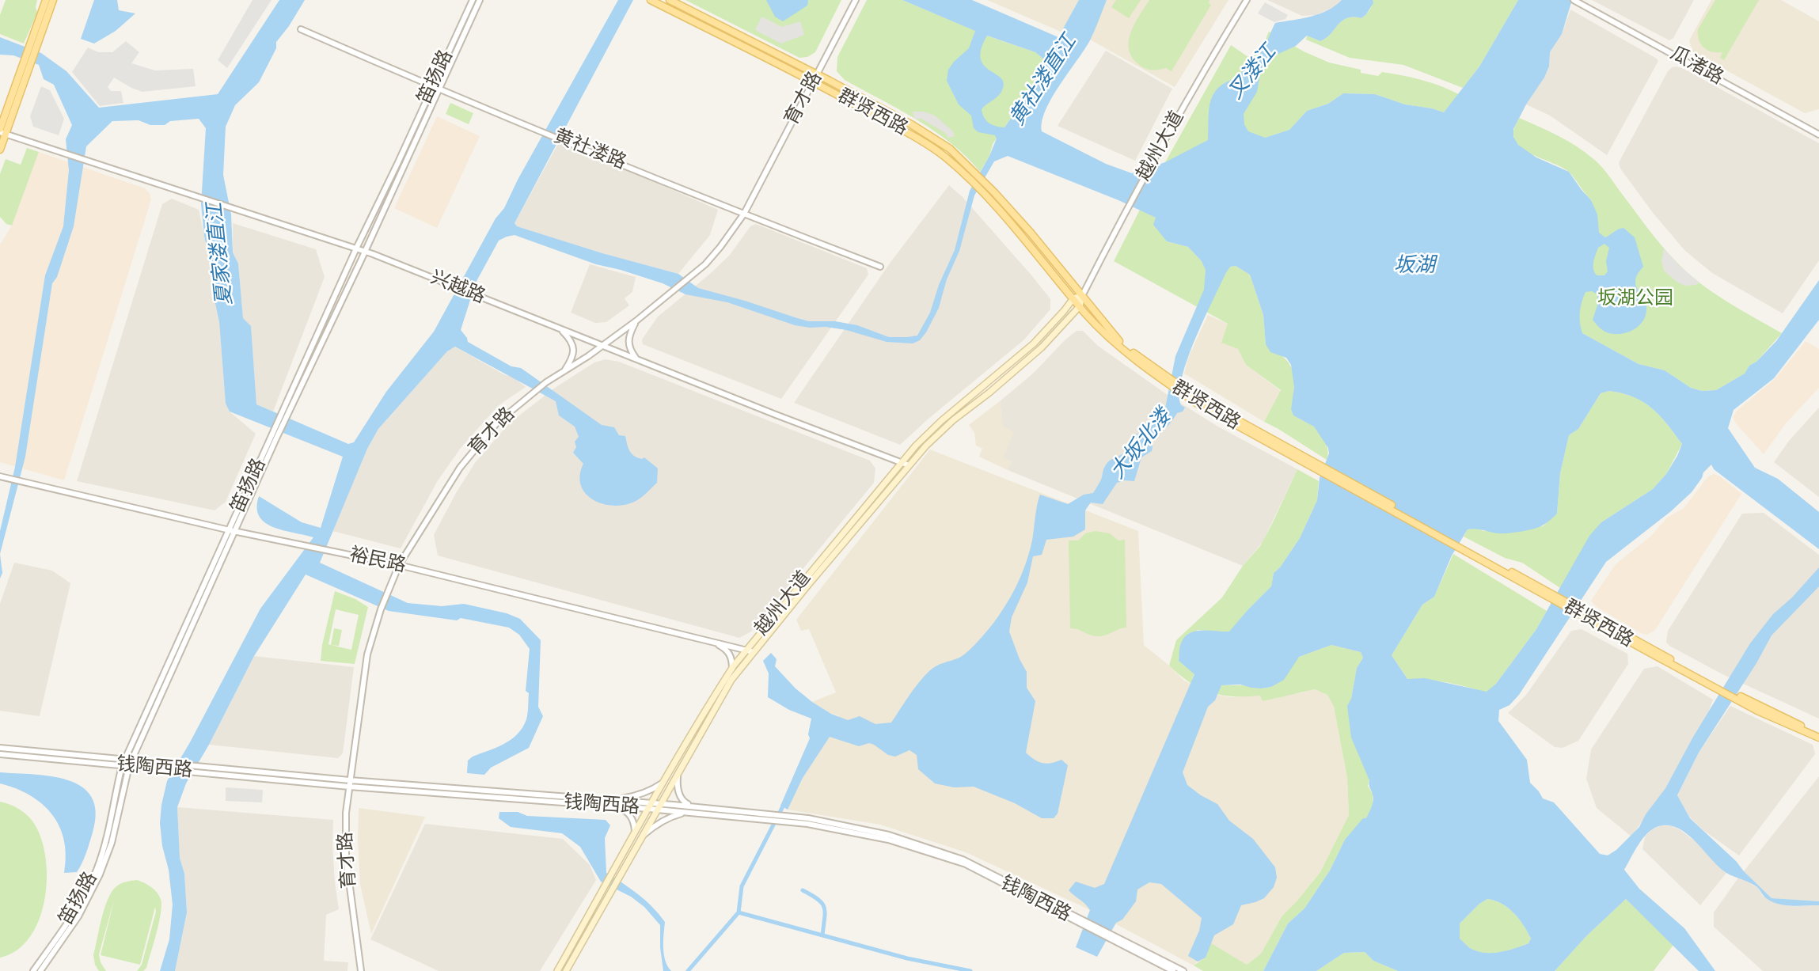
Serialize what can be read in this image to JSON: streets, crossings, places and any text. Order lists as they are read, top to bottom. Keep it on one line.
{"streets":{"main road":["群贤西路","越州大道"],"street":["瓜渚路","笛扬路","育才路","黄社溇路","兴越路","裕民路","钱陶西路"]},"crossings":[["笛扬路","黄社溇路"],["笛扬路","兴越路"],["笛扬路","裕民路"],["笛扬路","钱陶西路"],["育才路","群贤西路"],["育才路","黄社溇路"],["育才路","兴越路"],["育才路","裕民路"],["育才路","钱陶西路"],["群贤西路","越州大道"],["越州大道","兴越路"],["越州大道","裕民路"],["越州大道","钱陶西路"]],"water":["叉溇江","黄社溇直江","夏家溇直江","坂湖","大坂北溇"],"parks":["坂湖公园"]}
